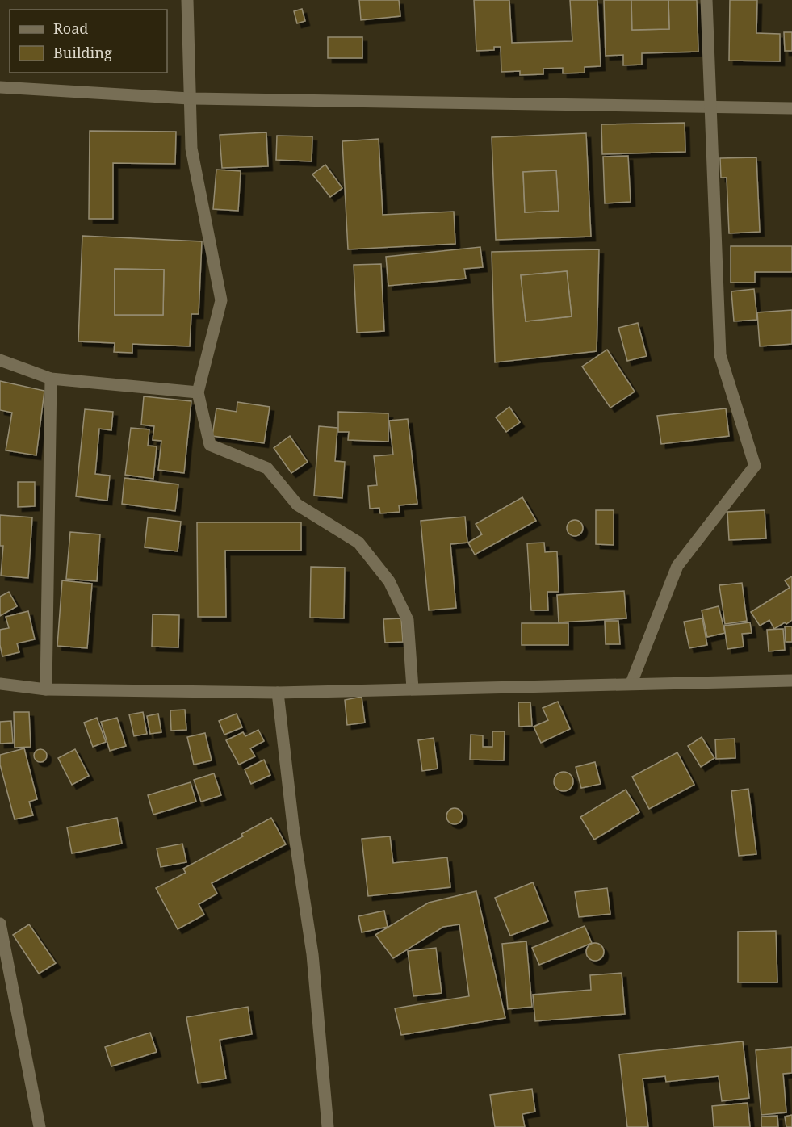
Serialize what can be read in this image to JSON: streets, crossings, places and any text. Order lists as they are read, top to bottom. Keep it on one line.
{"legend":["Road","Building"]}
